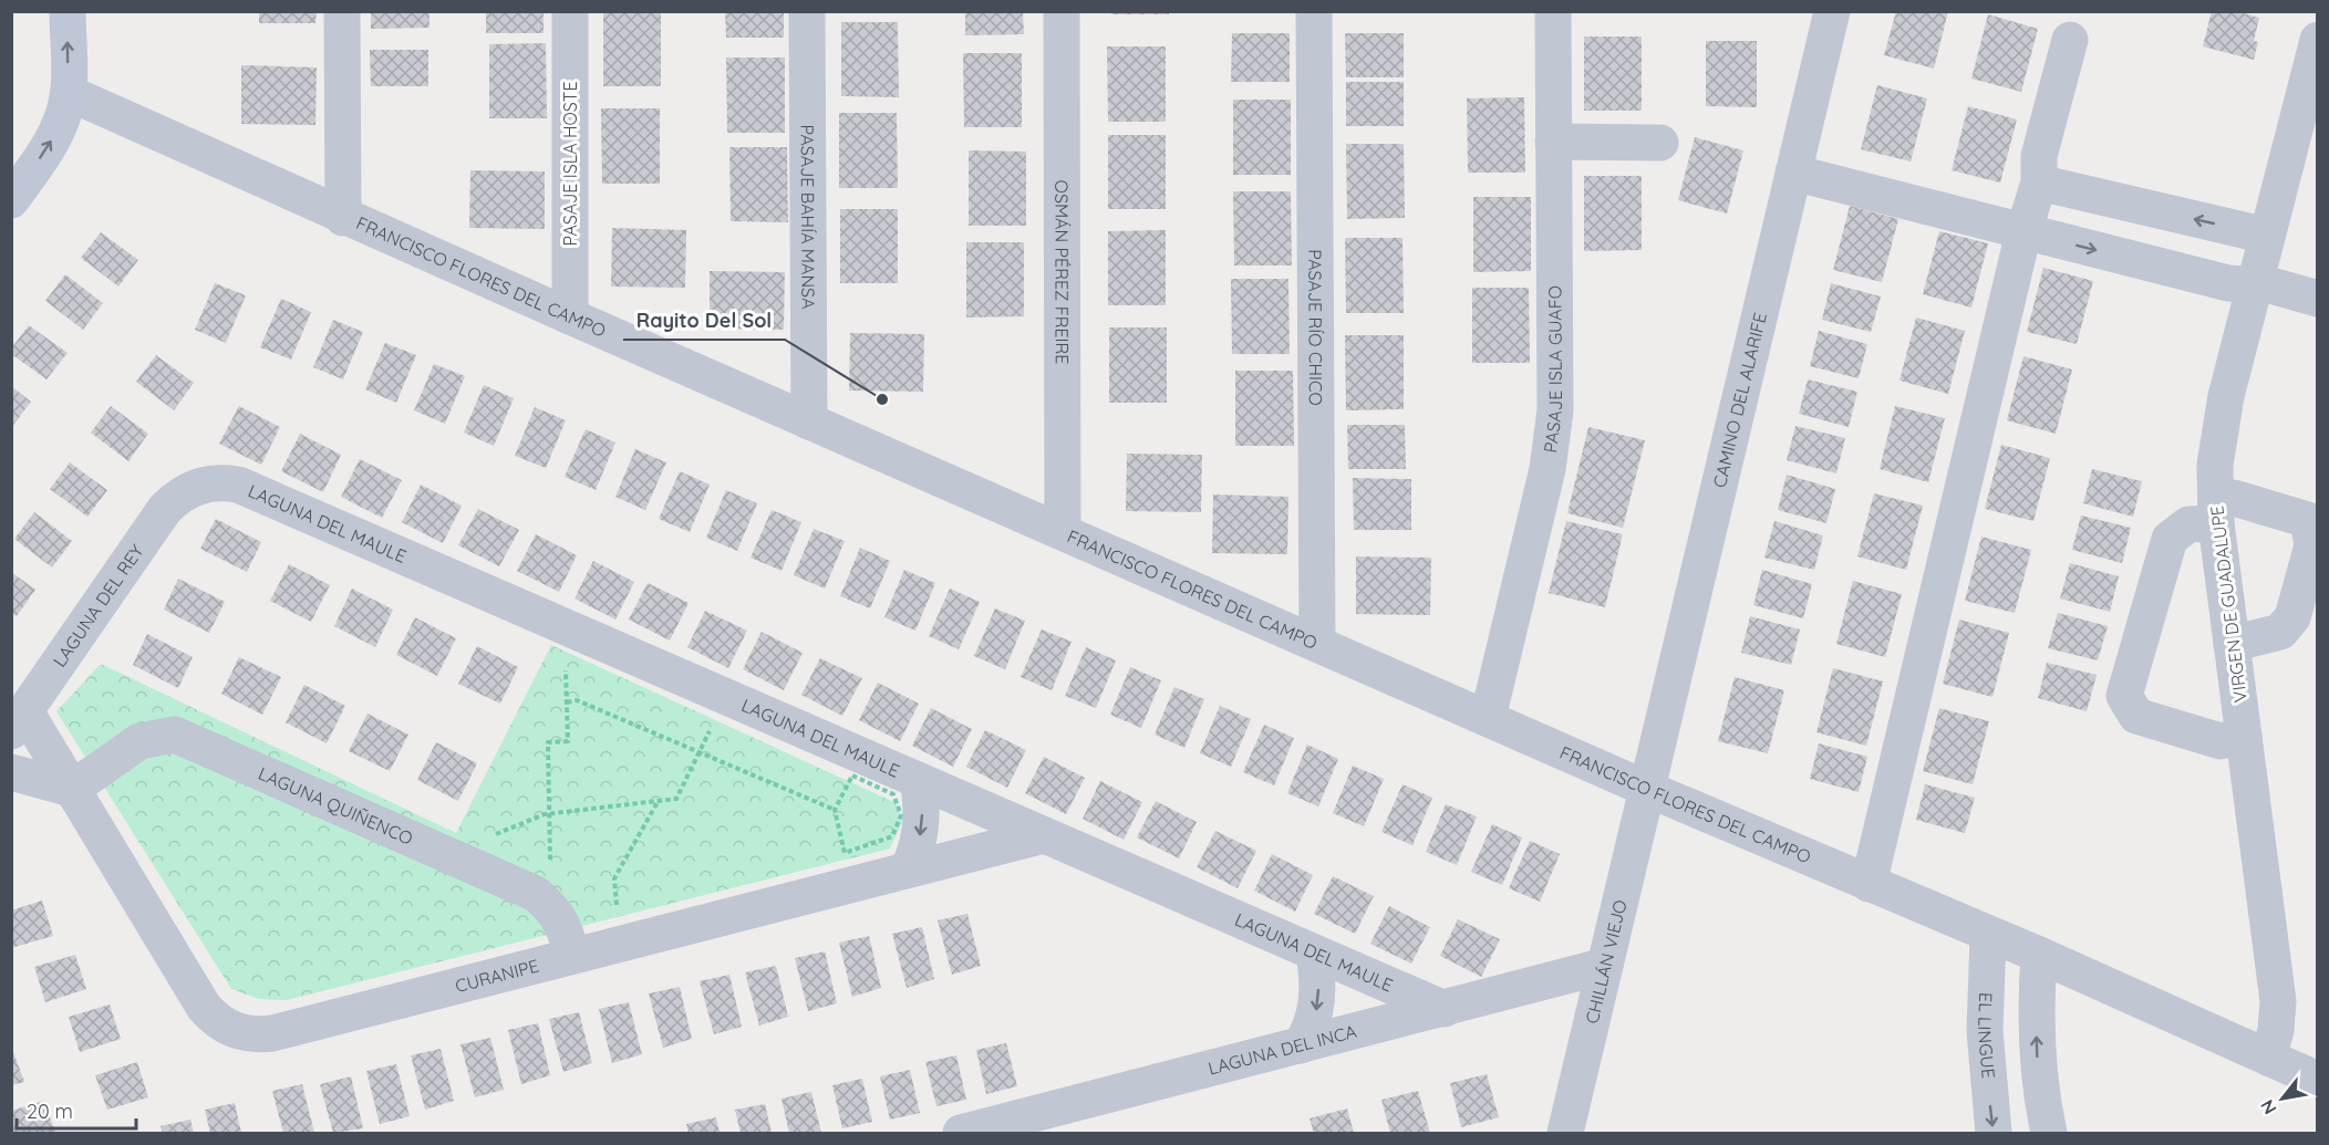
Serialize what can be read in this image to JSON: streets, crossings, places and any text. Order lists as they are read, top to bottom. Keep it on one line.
{"streets":{"street":["PASAJE ISLA HOSTE","PASAJE BAHÍA MANSA","OSMÁN PÉREZ FREIRE","FRANCISCO FLORES DEL CAMPO","PASAJE RÍO CHICO","PASAJE ISLA GUAFO","CAMINO DEL ALARIFE","LAGUNA DEL MAULE","VIRGEN DE GUADALUPE","LAGUNA DEL REY","LAGUNA QUIÑENCO","CHILLÁN VIEJO","CURANIPE","EL LINGUE","LAGUNA DEL INCA"]},"crossings":[["PASAJE ISLA HOSTE","FRANCISCO FLORES DEL CAMPO"],["PASAJE BAHÍA MANSA","FRANCISCO FLORES DEL CAMPO"],["OSMÁN PÉREZ FREIRE","FRANCISCO FLORES DEL CAMPO"],["FRANCISCO FLORES DEL CAMPO","PASAJE RÍO CHICO"],["FRANCISCO FLORES DEL CAMPO","PASAJE ISLA GUAFO"],["FRANCISCO FLORES DEL CAMPO","CAMINO DEL ALARIFE"],["FRANCISCO FLORES DEL CAMPO","VIRGEN DE GUADALUPE"],["FRANCISCO FLORES DEL CAMPO","CHILLÁN VIEJO"],["FRANCISCO FLORES DEL CAMPO","EL LINGUE"],["CAMINO DEL ALARIFE","CHILLÁN VIEJO"],["LAGUNA DEL MAULE","LAGUNA DEL REY"],["LAGUNA DEL MAULE","CURANIPE"],["LAGUNA DEL MAULE","LAGUNA DEL INCA"],["LAGUNA DEL REY","CURANIPE"],["LAGUNA QUIÑENCO","CURANIPE"],["CHILLÁN VIEJO","LAGUNA DEL INCA"]],"places":["Rayito Del Sol"],"scale_bar":"20 m","north":"bottom left"}
